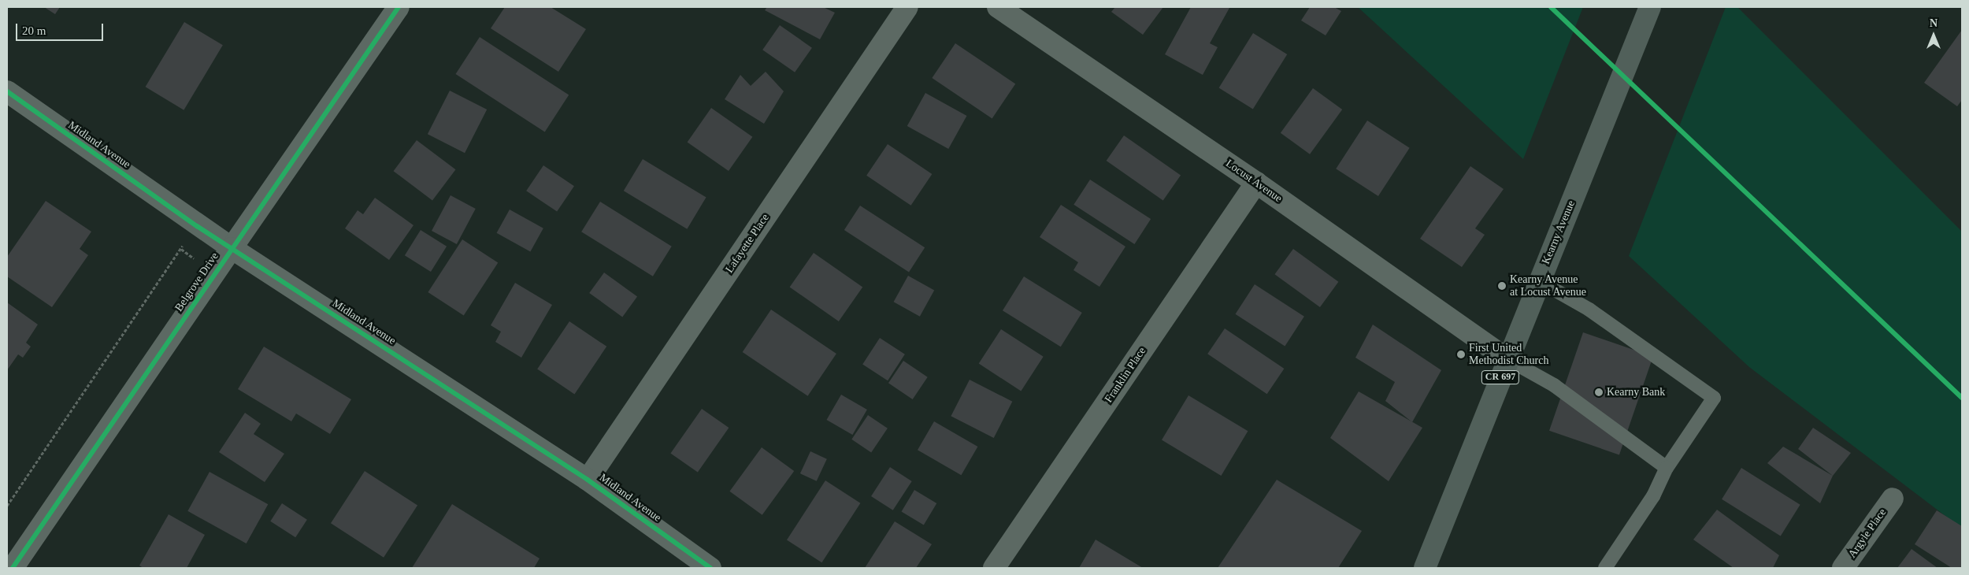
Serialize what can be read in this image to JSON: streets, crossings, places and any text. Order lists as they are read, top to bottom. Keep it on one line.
{"streets":{"main road":["Kearny Avenue","CR 697"],"street":["Midland Avenue","Locust Avenue","Lafayette Place","Belgrove Drive","Franklin Place","Argyle Place"]},"crossings":[["Midland Avenue","Lafayette Place"],["Midland Avenue","Belgrove Drive"],["Locust Avenue","Kearny Avenue"],["Locust Avenue","Franklin Place"]],"places":["Kearny Avenue at Locust Avenue","First United Methodist Church","Kearny Bank"],"scale_bar":"20 m","north":"top"}
